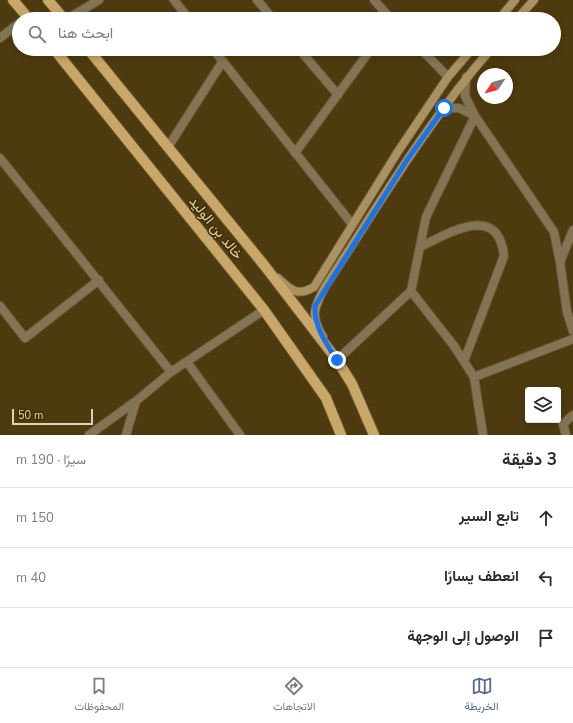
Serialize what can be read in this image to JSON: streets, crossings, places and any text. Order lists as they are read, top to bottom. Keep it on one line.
{"streets":{"main road":["خالد بن الوليد"]},"scale_bar":"50 m","north":"bottom left","page":{"search":"ابحث هنا","scale":"50 m","heading":["3 دقيقة","سيرًا · 190 m"],"list":[["تابع السير","150 m"],["انعطف يسارًا","40 m"],"الوصول إلى الوجهة"],"nav":["الخريطة","الاتجاهات","المحفوظات"]}}
